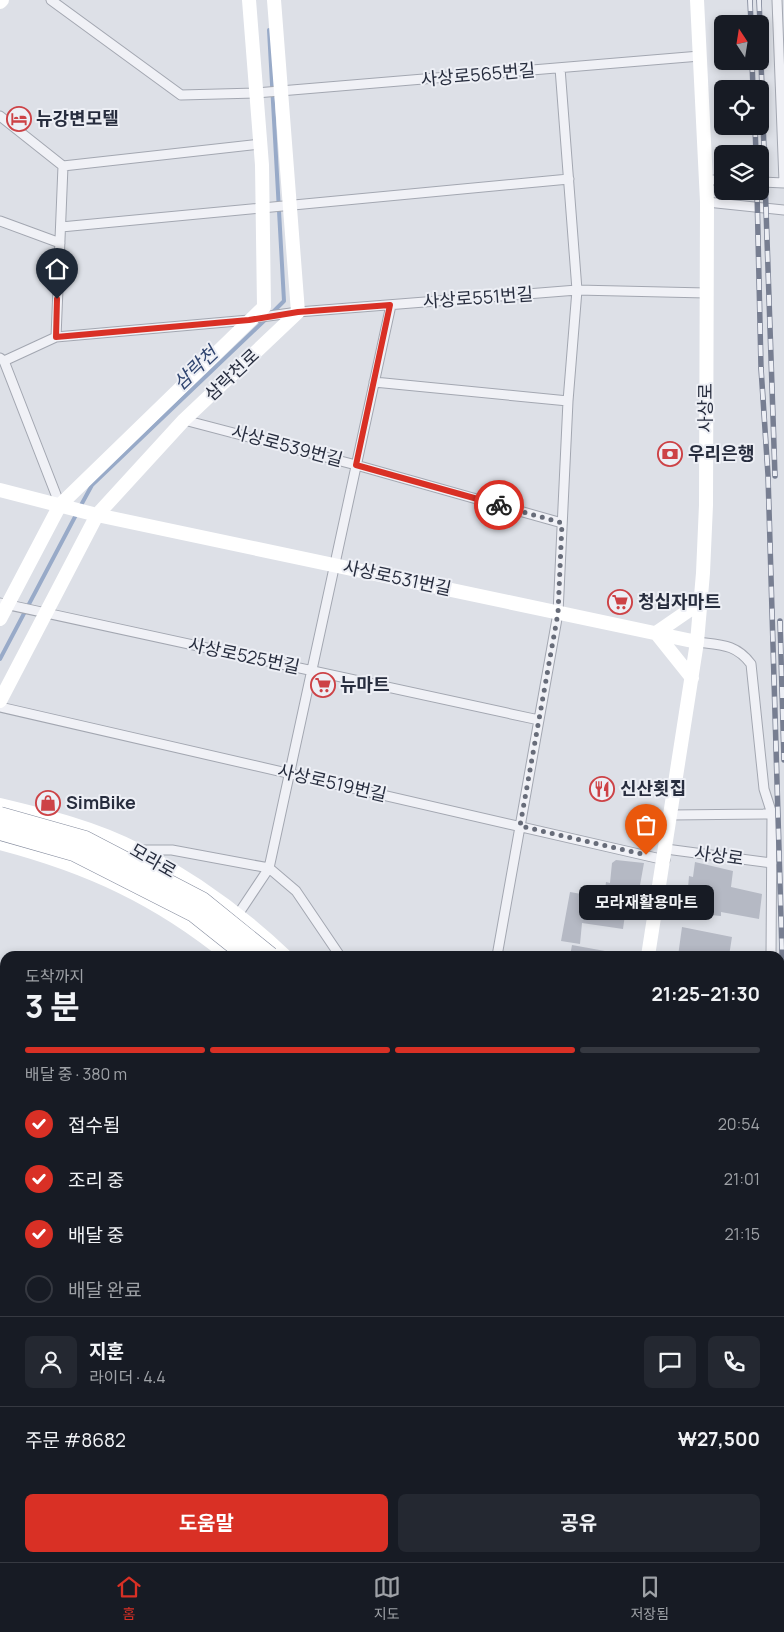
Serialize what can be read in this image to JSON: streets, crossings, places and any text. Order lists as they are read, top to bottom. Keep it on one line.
{"streets":{"highway":["모라로"],"street":["사상로565번길","사상로551번길","삼락천로","사상로","사상로539번길","사상로531번길","사상로525번길","사상로519번길"]},"crossings":[["사상로565번길","삼락천로"],["사상로565번길","사상로"],["사상로551번길","삼락천로"],["사상로551번길","사상로"],["삼락천로","사상로539번길"],["삼락천로","사상로531번길"],["삼락천로","사상로525번길"],["사상로","사상로531번길"],["사상로","사상로519번길"]],"water":["삼락천"],"places":{"hotel":["뉴강변모텔"],"bank":["우리은행"],"supermarket":["청십자마트","뉴마트"],"restaurant":["신산횟집"],"shop":["SimBike"],"other":["모라재활용마트"]},"north":"top","page":{"bubble":"모라재활용마트","heading":["3 분","도착까지","21:25–21:30"],"panel":["지훈","라이더 · 4.4","주문 #8682","₩27,500"],"bar":"배달 중 · 380 m","list":[["접수됨","20:54"],["조리 중","21:01"],["배달 중","21:15"],"배달 완료"],"buttons":["도움말","공유"],"tabs":["홈","지도","저장됨"]}}
